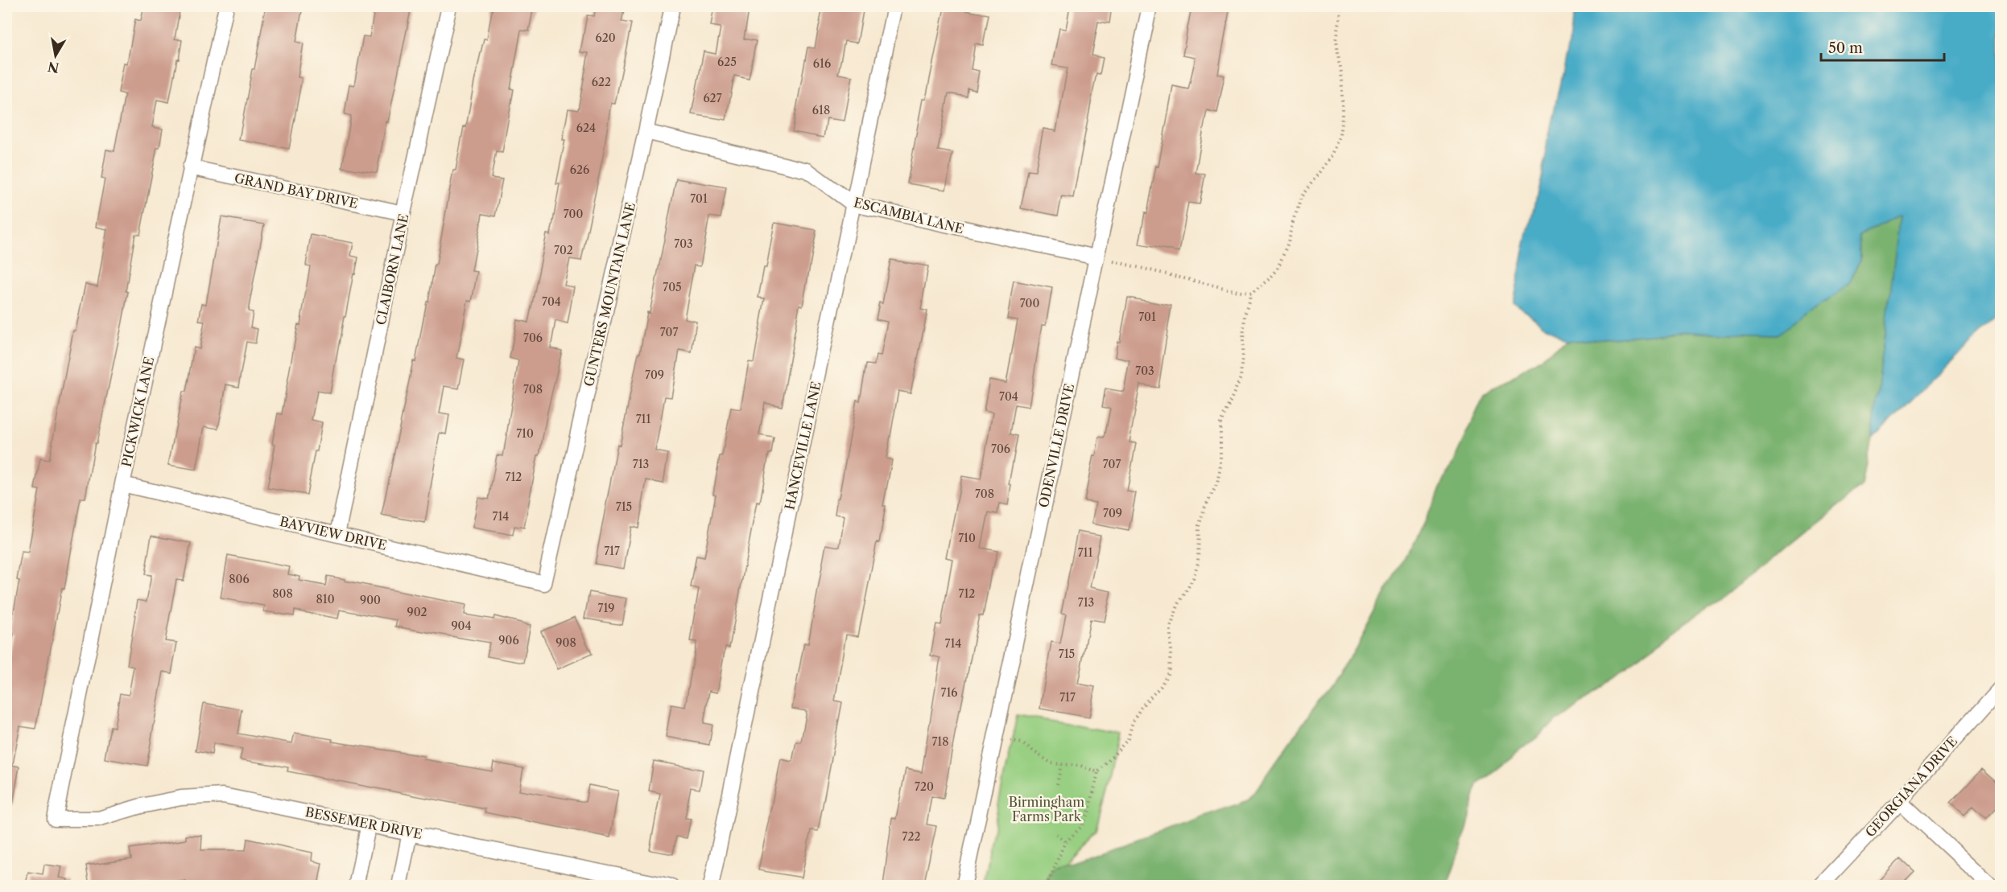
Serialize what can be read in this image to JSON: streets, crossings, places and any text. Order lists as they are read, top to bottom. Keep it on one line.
{"streets":{"street":["GRAND BAY DRIVE","ESCAMBIA LANE","CLAIBORN LANE","GUNTERS MOUNTAIN LANE","PICKWICK LANE","HANCEVILLE LANE","ODENVILLE DRIVE","BAYVIEW DRIVE","GEORGIANA DRIVE","BESSEMER DRIVE"]},"crossings":[["GRAND BAY DRIVE","CLAIBORN LANE"],["GRAND BAY DRIVE","PICKWICK LANE"],["ESCAMBIA LANE","GUNTERS MOUNTAIN LANE"],["ESCAMBIA LANE","HANCEVILLE LANE"],["ESCAMBIA LANE","ODENVILLE DRIVE"],["CLAIBORN LANE","BAYVIEW DRIVE"],["GUNTERS MOUNTAIN LANE","BAYVIEW DRIVE"],["PICKWICK LANE","BAYVIEW DRIVE"],["PICKWICK LANE","BESSEMER DRIVE"]],"parks":["Birmingham Farms Park"],"house_numbers":["620","625","616","622","627","618","624","626","701","700","703","702","705","704","700","701","707","706","703","709","708","704","711","710","706","713","707","712","708","715","709","714","710","717","711","806","808","712","810","900","713","719","902","904","906","908","714","715","716","717","718","720","722"],"scale_bar":"50 m","north":"bottom"}
